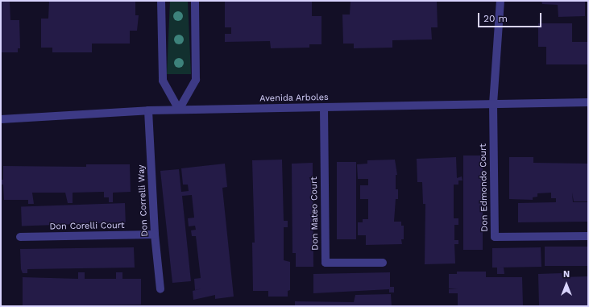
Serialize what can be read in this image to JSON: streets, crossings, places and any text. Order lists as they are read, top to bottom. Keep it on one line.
{"streets":{"street":["Avenida Arboles","Don Edmondo Court","Don Correlli Way","Don Mateo Court","Don Corelli Court"]},"crossings":[["Avenida Arboles","Don Edmondo Court"],["Avenida Arboles","Don Correlli Way"],["Avenida Arboles","Don Mateo Court"],["Don Correlli Way","Don Corelli Court"]],"scale_bar":"20 m","north":"top"}
